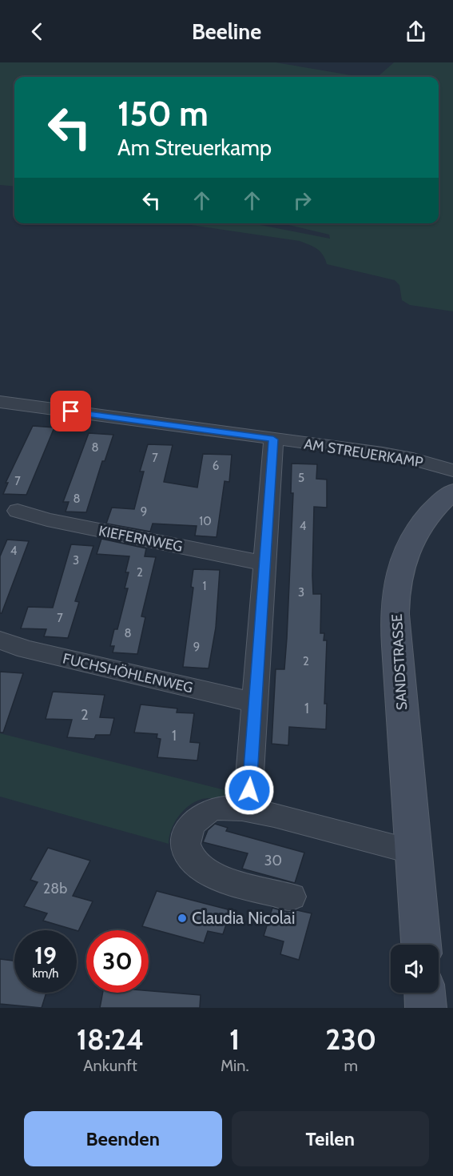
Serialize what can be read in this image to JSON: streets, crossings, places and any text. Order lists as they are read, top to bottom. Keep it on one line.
{"streets":{"street":["AM STREUERKAMP","KIEFERNWEG","SANDSTRASSE","FUCHSHÖHLENWEG"]},"places":["Claudia Nicolai"],"house_numbers":["8","7","6","5","7","8","9","10","4","4","3","2","1","3","7","8","9","2","1","2","1","30","28b"],"page":{"header":"Beeline","turn":["150 m","Am Streuerkamp"],"speed":"19 km/h","limit":"30","eta":["18:24","Ankunft","1","Min.","230","m"],"buttons":["Beenden","Teilen"]}}
